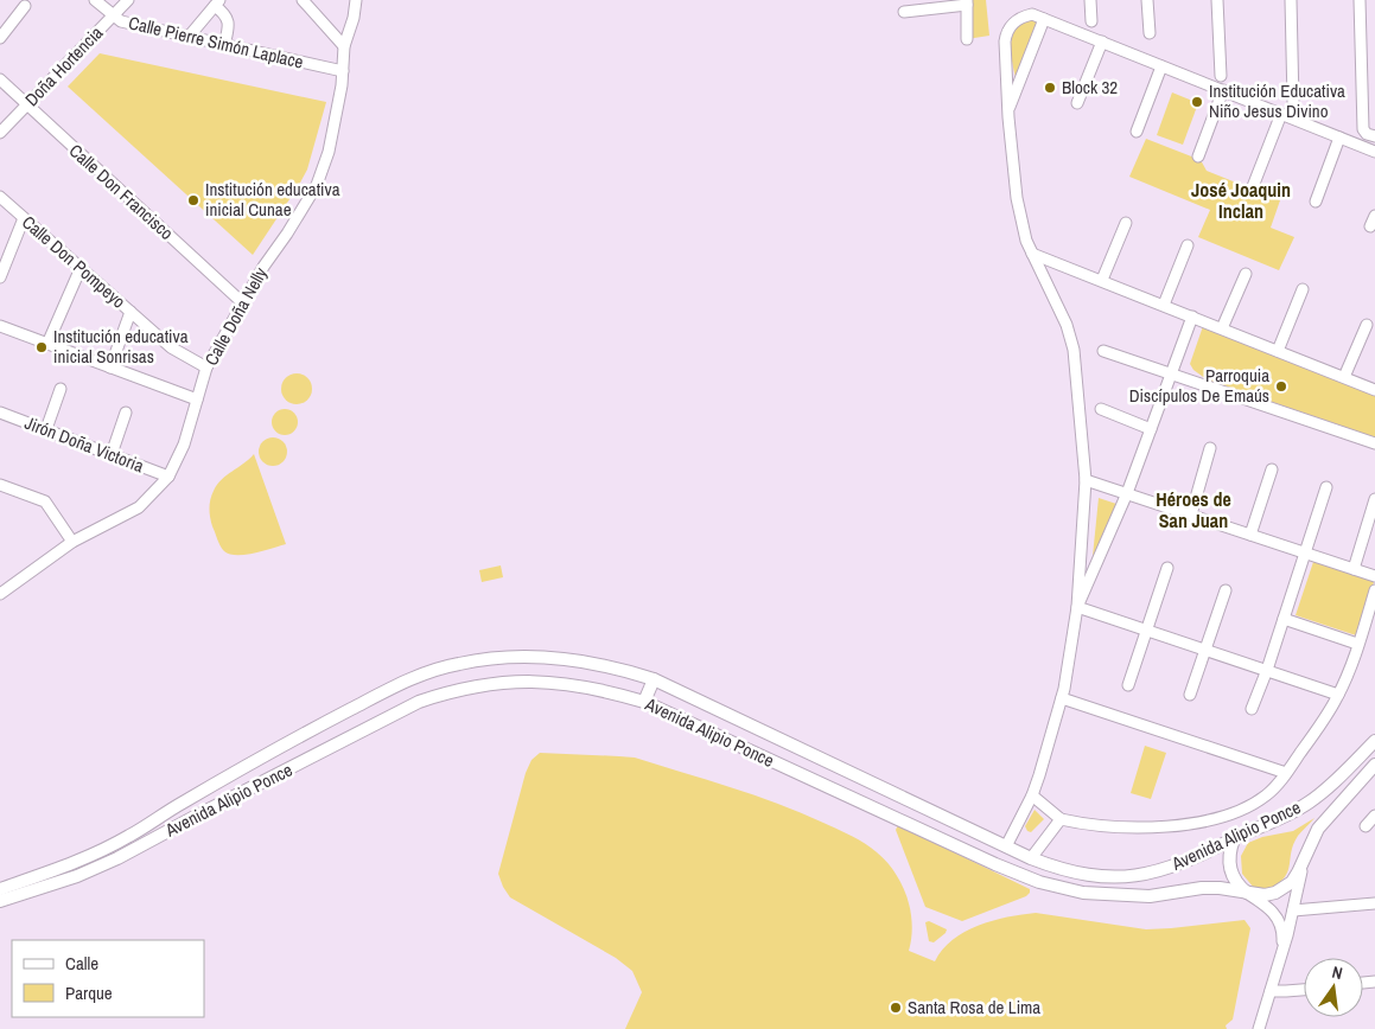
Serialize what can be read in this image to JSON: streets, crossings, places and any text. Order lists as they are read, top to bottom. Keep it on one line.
{"streets":{"main road":["Avenida Alipio Ponce"],"street":["Calle Pierre Simón Laplace","Doña Hortencia","Calle Don Francisco","Calle Don Pompeyo","Calle Doña Nelly","Jirón Doña Victoria"]},"crossings":[["Calle Pierre Simón Laplace","Doña Hortencia"],["Calle Pierre Simón Laplace","Calle Doña Nelly"],["Doña Hortencia","Calle Don Francisco"],["Calle Don Francisco","Calle Doña Nelly"],["Calle Don Pompeyo","Calle Doña Nelly"],["Calle Doña Nelly","Jirón Doña Victoria"]],"districts":["José Joaquin Inclan","Héroes de San Juan"],"places":["Block 32","Institución Educativa Niño Jesus Divino","Institución educativa inicial Cunae","Institución educativa inicial Sonrisas","Parroquia Discípulos De Emaús","Santa Rosa de Lima"],"legend":["Calle","Parque"],"north":"top"}
